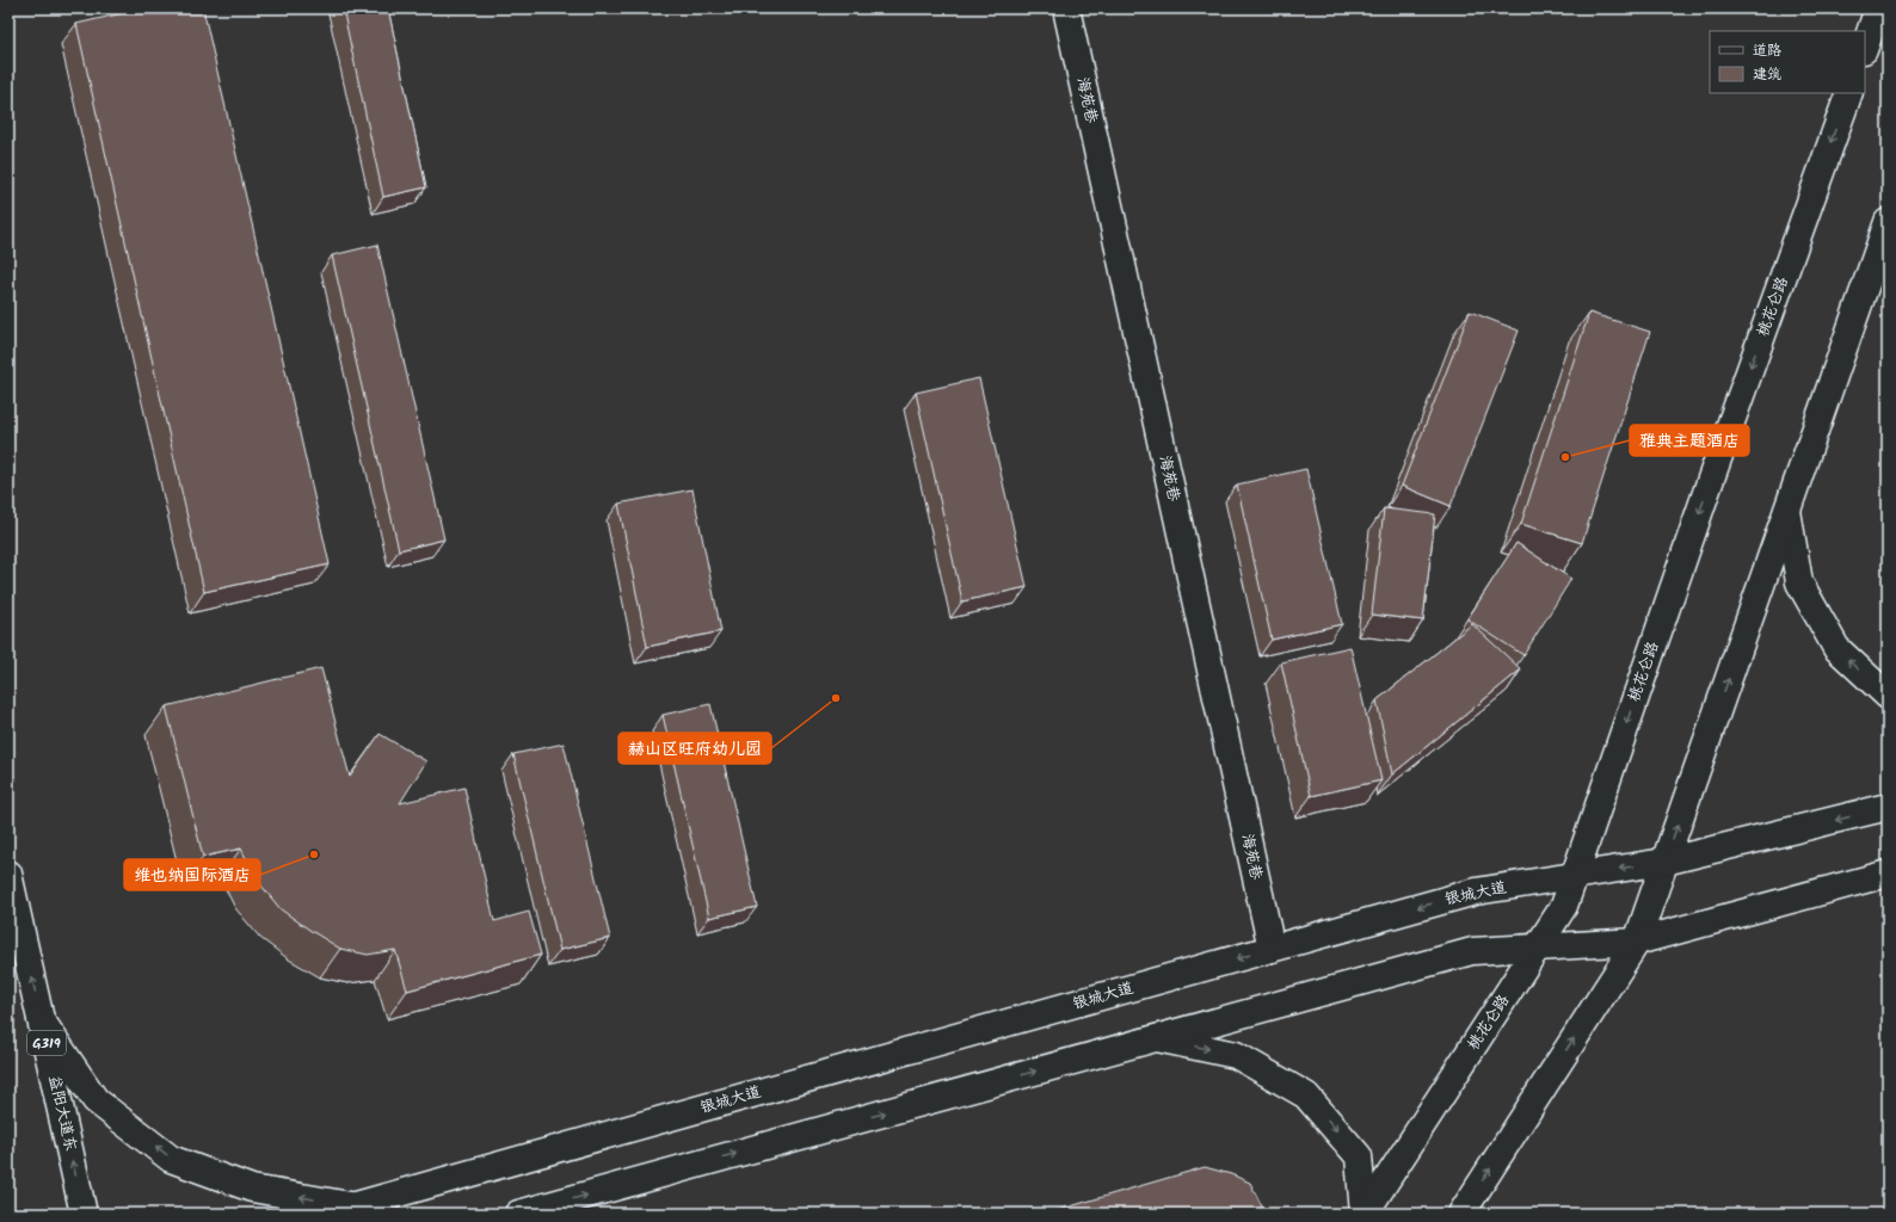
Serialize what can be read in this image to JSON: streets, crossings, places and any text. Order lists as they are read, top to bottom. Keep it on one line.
{"streets":{"main road":["海苑巷","桃花仑路","银城大道","G319","益阳大道东"]},"crossings":[["海苑巷","银城大道"],["桃花仑路","银城大道"]],"one_way":["益阳大道东"],"places":["雅典主题酒店","赫山区旺府幼儿园","维也纳国际酒店"],"legend":["道路","建筑"]}
